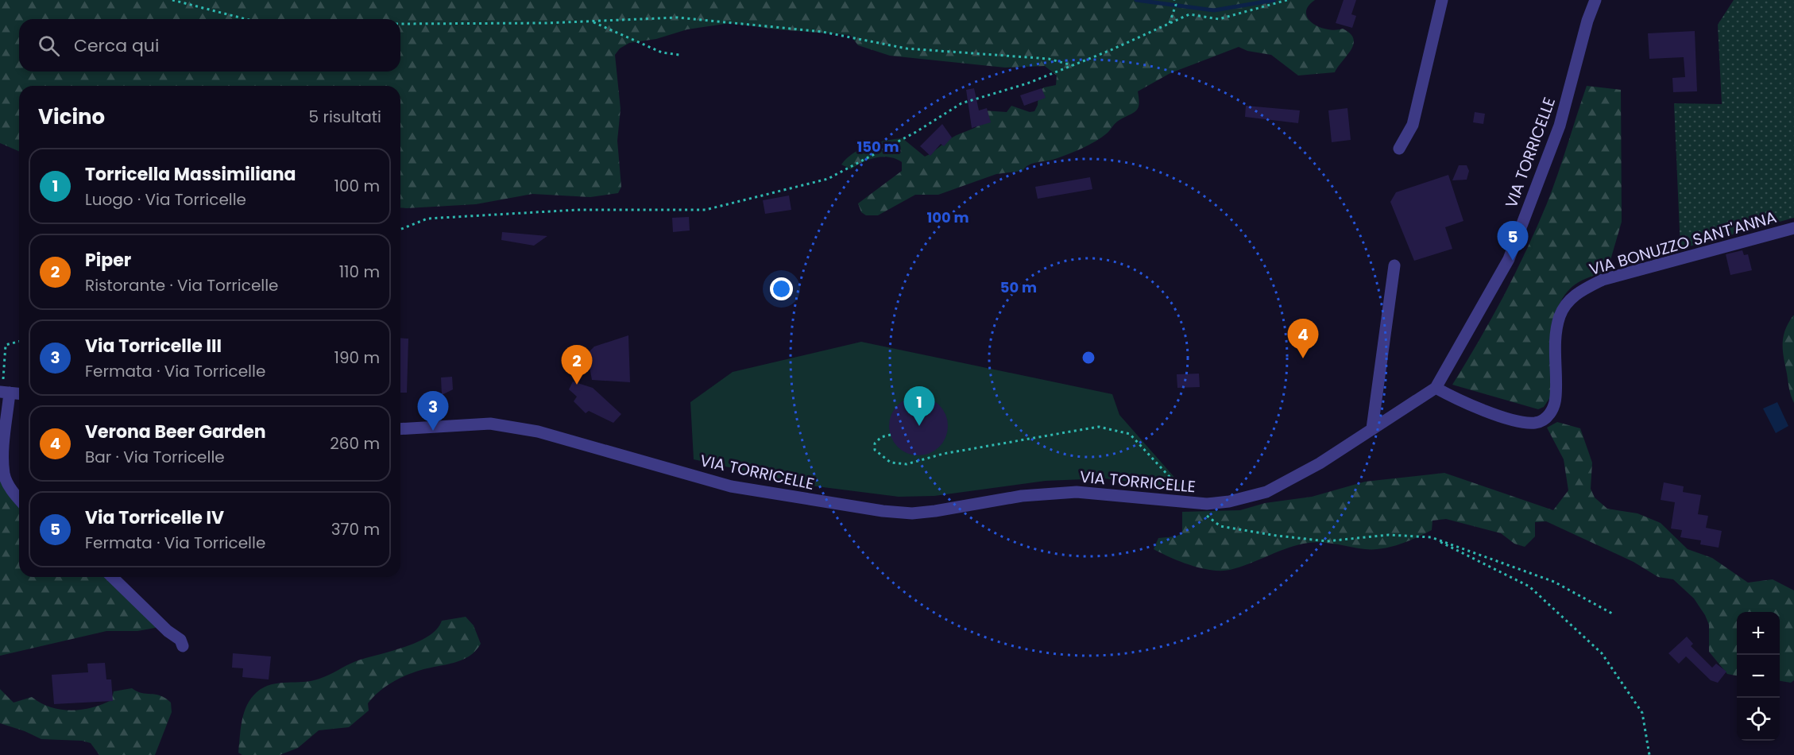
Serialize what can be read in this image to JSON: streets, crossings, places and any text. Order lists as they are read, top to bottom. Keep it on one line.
{"streets":{"street":["VIA TORRICELLE","VIA BONUZZO SANT'ANNA"]},"crossings":[["VIA TORRICELLE","VIA BONUZZO SANT'ANNA"]],"page":{"search":"Cerca qui","heading":["Vicino","5 risultati"],"list":[{"mark":"1","name":"Torricella Massimiliana","note":"Luogo · Via Torricelle","value":"100 m"},{"mark":"2","name":"Piper","note":"Ristorante · Via Torricelle","value":"110 m"},{"mark":"3","name":"Via Torricelle III","note":"Fermata · Via Torricelle","value":"190 m"},{"mark":"4","name":"Verona Beer Garden","note":"Bar · Via Torricelle","value":"260 m"},{"mark":"5","name":"Via Torricelle IV","note":"Fermata · Via Torricelle","value":"370 m"}],"pins":["5","4","2","1","3"],"map_buttons":["+","−"]},"rings":["150 m","100 m","50 m"]}
